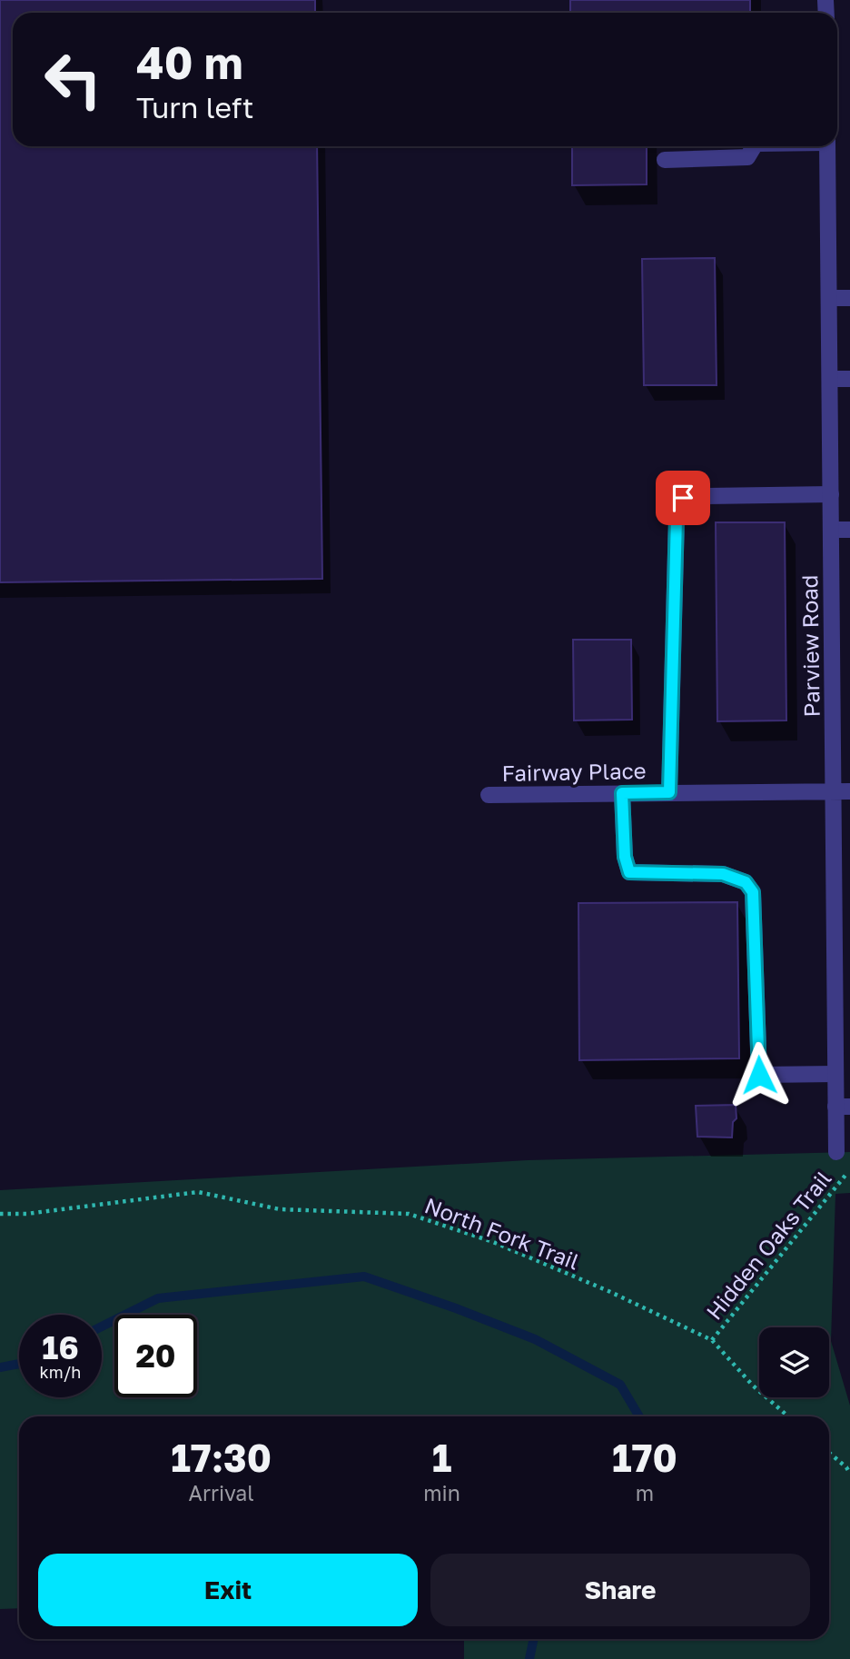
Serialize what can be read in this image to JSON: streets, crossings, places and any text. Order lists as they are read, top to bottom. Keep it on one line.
{"streets":{"street":["Parview Road","Fairway Place"],"path":["North Fork Trail","Hidden Oaks Trail"]},"crossings":[["Parview Road","Fairway Place"],["North Fork Trail","Hidden Oaks Trail"]],"page":{"turn":["40 m","Turn left"],"speed":"16 km/h","limit":"20","eta":["17:30","Arrival","1","min","170","m"],"buttons":["Exit","Share"]}}
